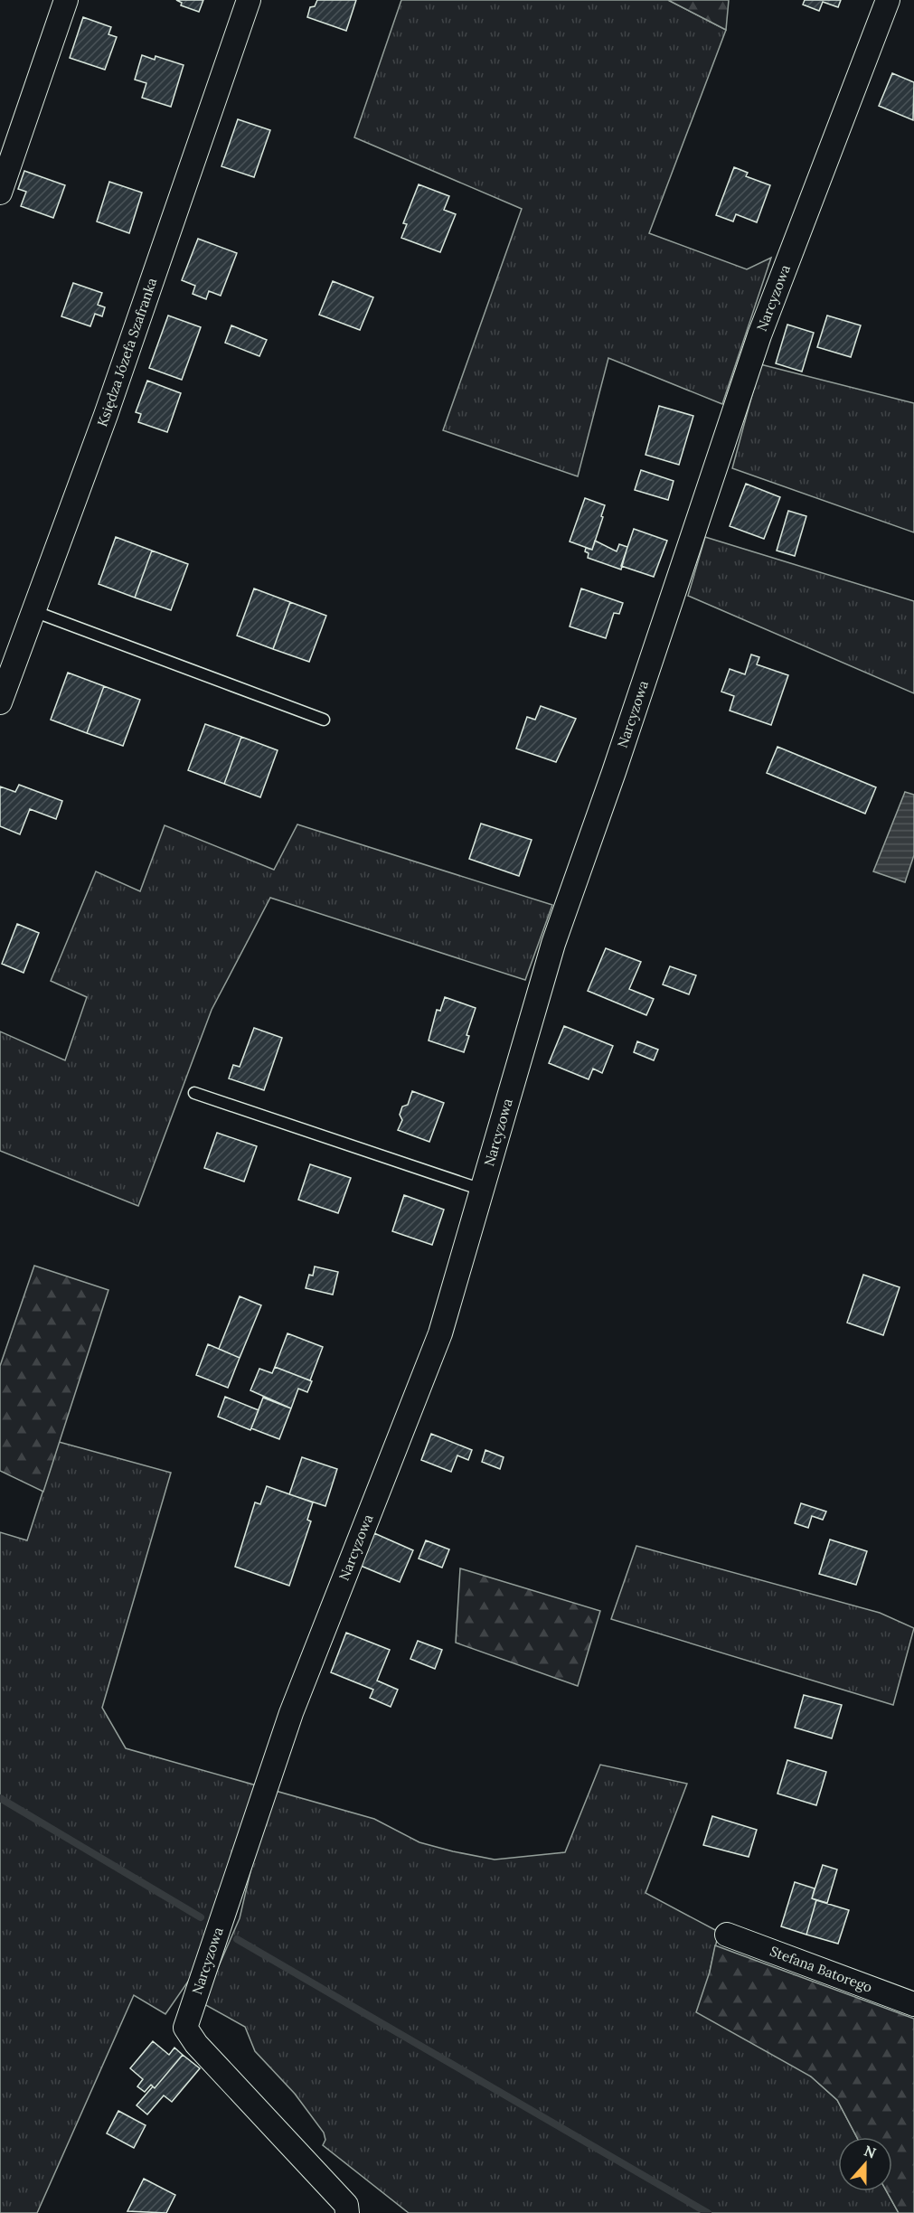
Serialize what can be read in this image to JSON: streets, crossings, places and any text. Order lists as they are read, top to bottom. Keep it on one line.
{"streets":{"street":["Narcyzowa","Księdza Józefa Szafranka","Stefana Batorego"]},"north":"top"}
